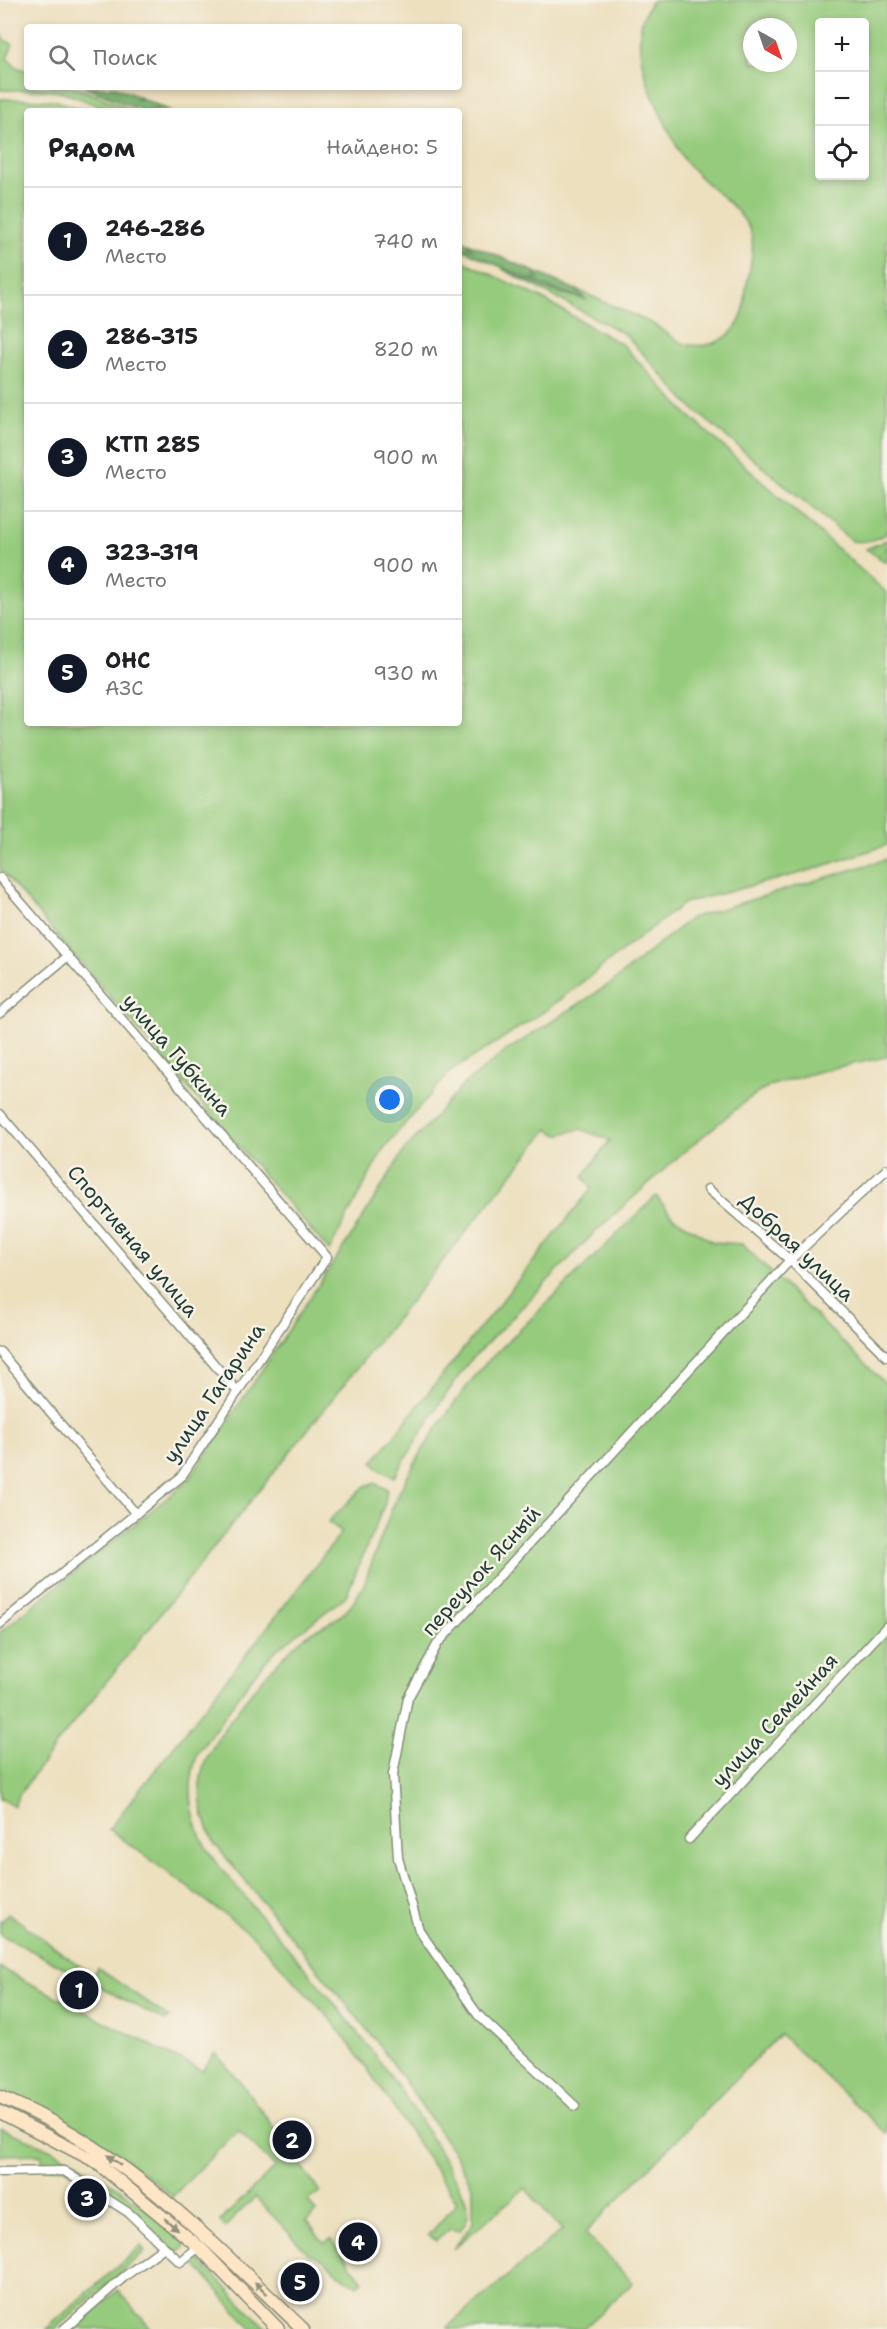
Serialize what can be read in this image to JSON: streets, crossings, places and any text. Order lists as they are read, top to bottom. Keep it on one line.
{"streets":{"street":["улица Губкина","Спортивная улица","Добрая улица","улица Гагарина","переулок Ясный","улица Семейная"]},"crossings":[["улица Губкина","улица Гагарина"],["Спортивная улица","улица Гагарина"],["Добрая улица","переулок Ясный"]],"north":"bottom right","page":{"map_buttons":["+","−"],"search":"Поиск","heading":["Рядом","Найдено: 5"],"list":[{"mark":"1","name":"246-286","note":"Место","value":"740 m"},{"mark":"2","name":"286-315","note":"Место","value":"820 m"},{"mark":"3","name":"КТП 285","note":"Место","value":"900 m"},{"mark":"4","name":"323-319","note":"Место","value":"900 m"},{"mark":"5","name":"ОНС","note":"АЗС","value":"930 m"}],"pins":["1","2","3","4","5"]}}
